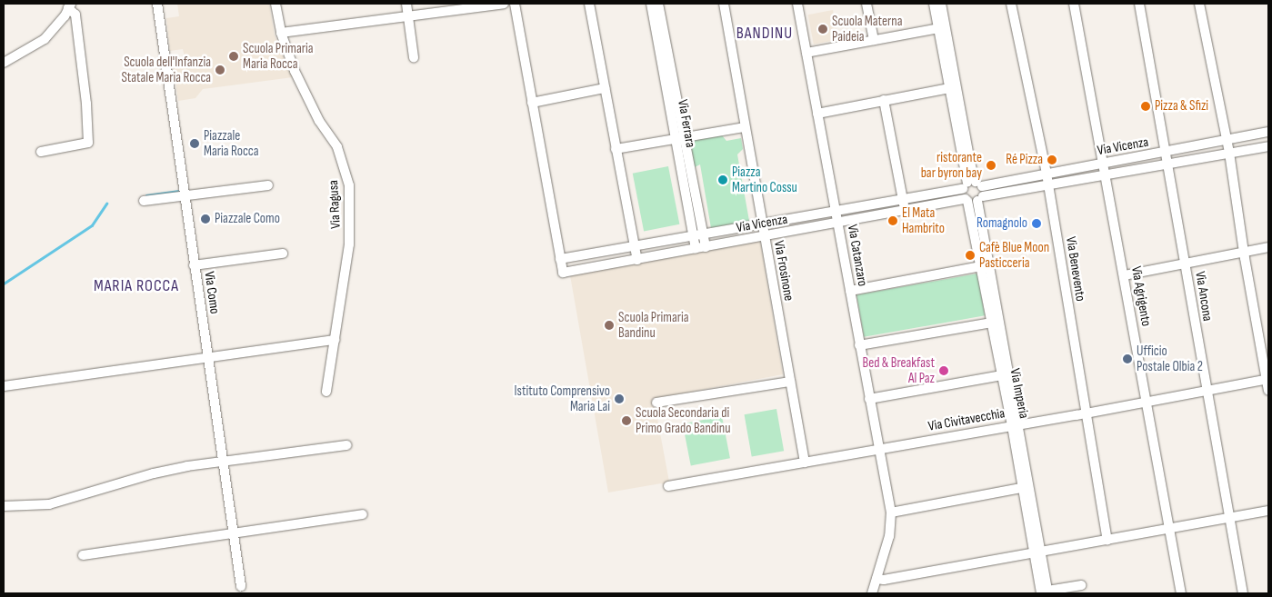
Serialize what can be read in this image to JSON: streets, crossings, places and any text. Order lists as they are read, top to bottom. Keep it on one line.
{"streets":{"street":["Via Ferrara","Via Vicenza","Via Ragusa","Via Catanzaro","Via Benevento","Via Frosinone","Via Como","Via Agrigento","Via Ancona","Via Imperia","Via Civitavecchia"]},"crossings":[["Via Ferrara","Via Vicenza"],["Via Vicenza","Via Catanzaro"],["Via Vicenza","Via Benevento"],["Via Vicenza","Via Frosinone"],["Via Vicenza","Via Agrigento"],["Via Vicenza","Via Ancona"],["Via Vicenza","Via Imperia"],["Via Catanzaro","Via Civitavecchia"],["Via Benevento","Via Civitavecchia"],["Via Frosinone","Via Civitavecchia"],["Via Agrigento","Via Civitavecchia"],["Via Ancona","Via Civitavecchia"],["Via Imperia","Via Civitavecchia"]],"districts":["BANDINU","MARIA ROCCA"],"places":["Scuola Materna Paideia","Scuola Primaria Maria Rocca","Scuola dell'Infanzia Statale Maria Rocca","Pizza & Sfizi","Piazzale Maria Rocca","Ré Pizza","ristorante bar byron bay","Piazza Martino Cossu","Piazzale Como","El Mata Hambrito","Romagnolo","Cafè Blue Moon Pasticceria","Scuola Primaria Bandinu","Ufficio Postale Olbia 2","Bed & Breakfast Al Paz","Istituto Comprensivo Maria Lai","Scuola Secondaria di Primo Grado Bandinu"]}
